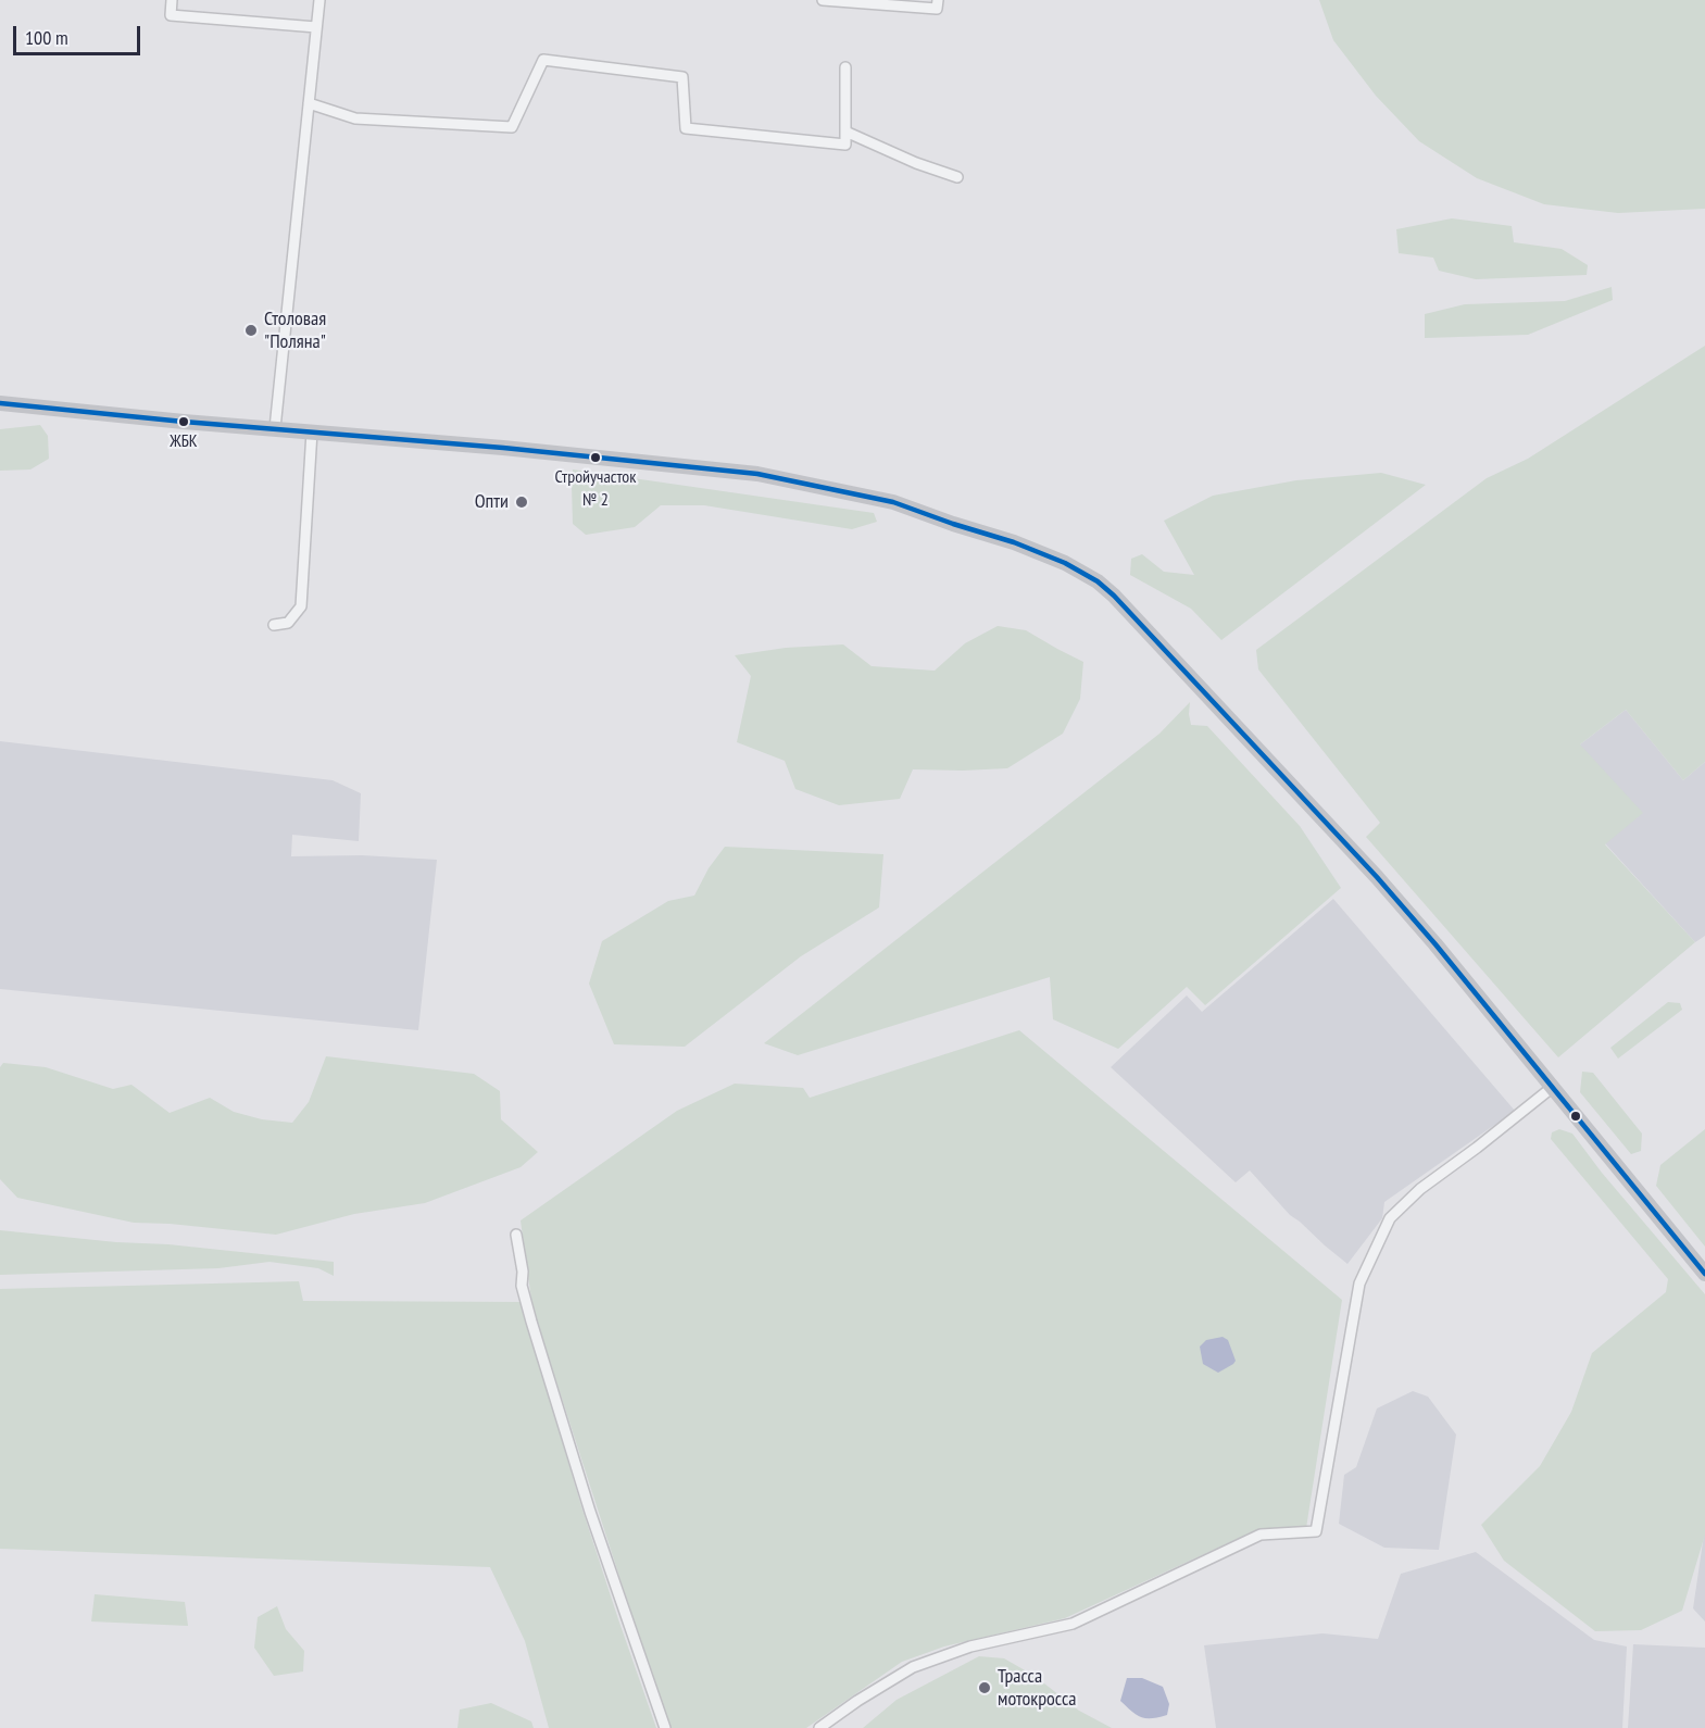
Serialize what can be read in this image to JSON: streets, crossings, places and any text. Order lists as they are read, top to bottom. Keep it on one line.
{"places":["Столовая \"Поляна\"","ЖБК","Стройучасток № 2","Опти","Трасса мотокросса"],"scale_bar":"100 m"}
